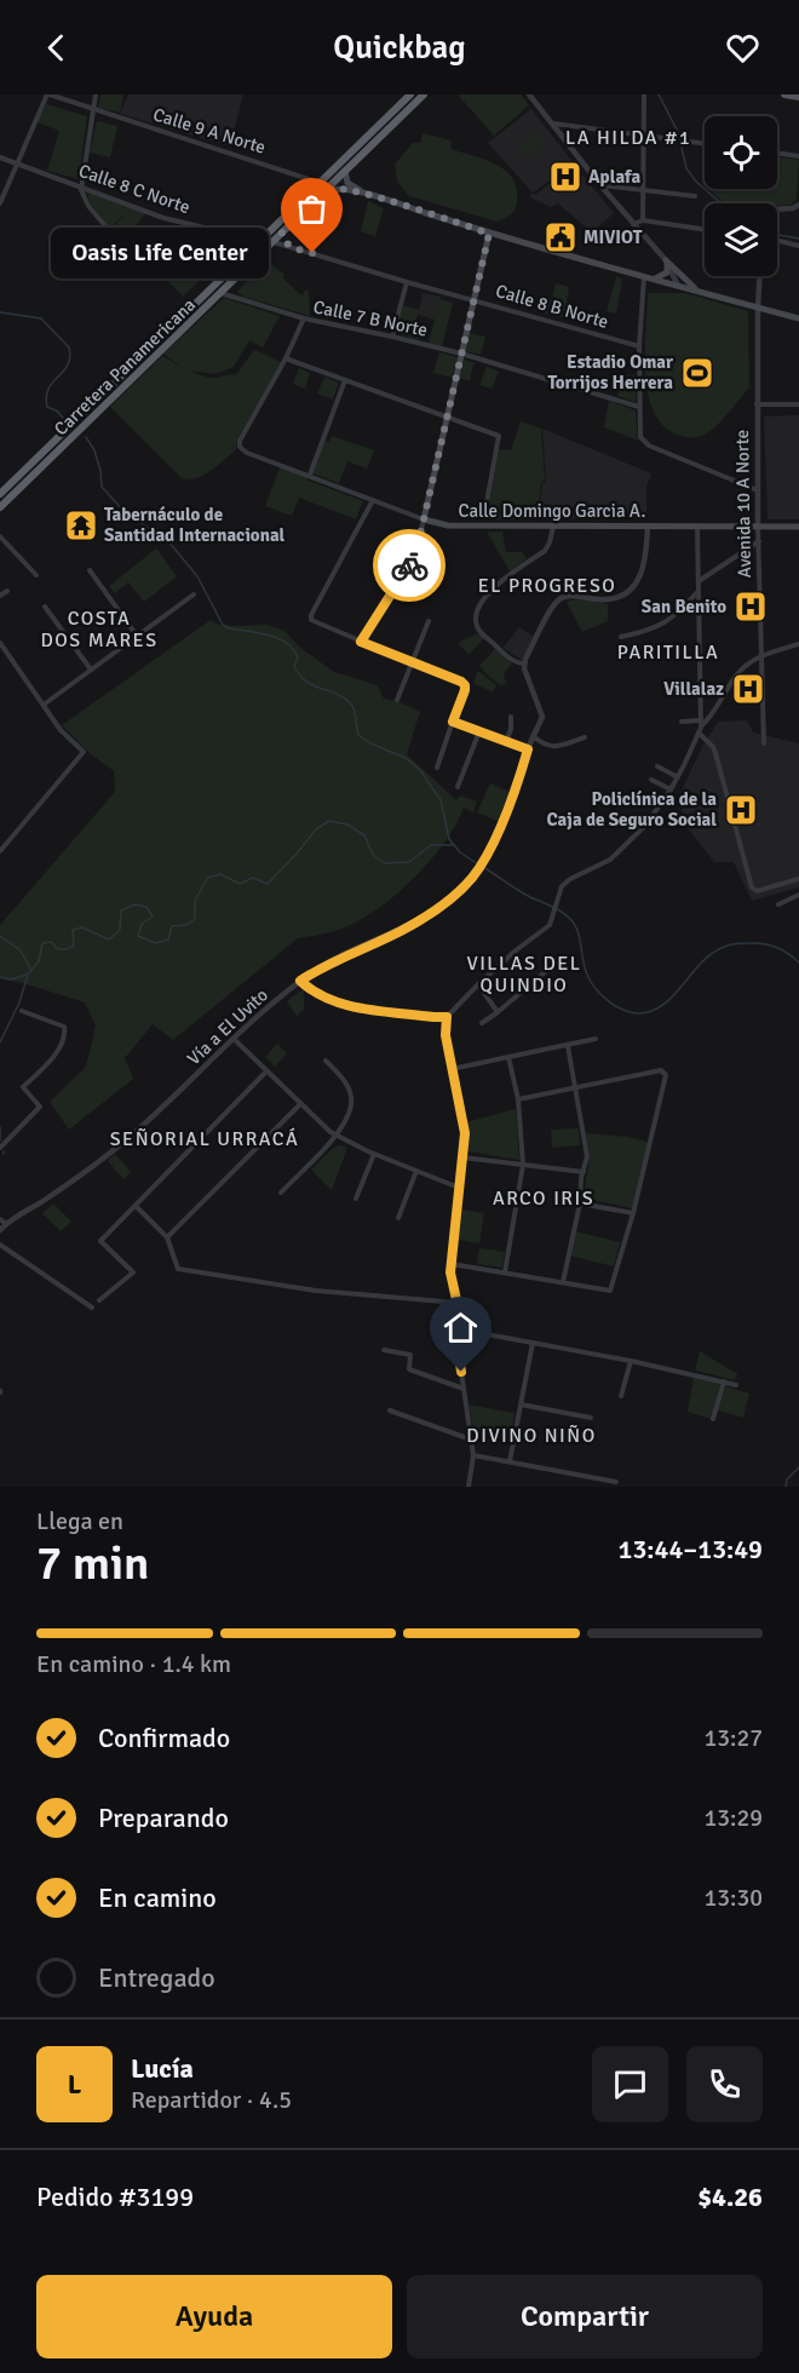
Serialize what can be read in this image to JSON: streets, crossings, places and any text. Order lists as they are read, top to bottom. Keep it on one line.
{"streets":{"highway":["Carretera Panamericana"],"main road":["Calle Domingo Garcia A."],"street":["Calle 9 A Norte","Calle 8 C Norte","Calle 8 B Norte","Calle 7 B Norte","Avenida 10 A Norte","Vía a El Uvito"]},"crossings":[["Calle 9 A Norte","Carretera Panamericana"],["Calle 8 C Norte","Carretera Panamericana"],["Calle 8 B Norte","Carretera Panamericana"],["Calle 7 B Norte","Carretera Panamericana"],["Avenida 10 A Norte","Calle Domingo Garcia A."]],"districts":["LA HILDA #1","EL PROGRESO","COSTA DOS MARES","PARITILLA","VILLAS DEL QUINDIO","SEÑORIAL URRACÁ","ARCO IRIS","DIVINO NIÑO"],"places":{"hospital":["Aplafa","San Benito","Villalaz","Policlínica de la Caja de Seguro Social"],"public building":["MIVIOT"],"other":["Oasis Life Center"],"sports":["Estadio Omar Torrijos Herrera"],"temple":["Tabernáculo de Santidad Internacional"]},"page":{"header":"Quickbag","bubble":"Oasis Life Center","heading":["7 min","Llega en","13:44–13:49"],"panel":["Lucía","Repartidor · 4.5","Pedido #3199","$4.26"],"bar":"En camino · 1.4 km","list":[["Confirmado","13:27"],["Preparando","13:29"],["En camino","13:30"],"Entregado"],"round":"L","buttons":["Ayuda","Compartir"]}}
